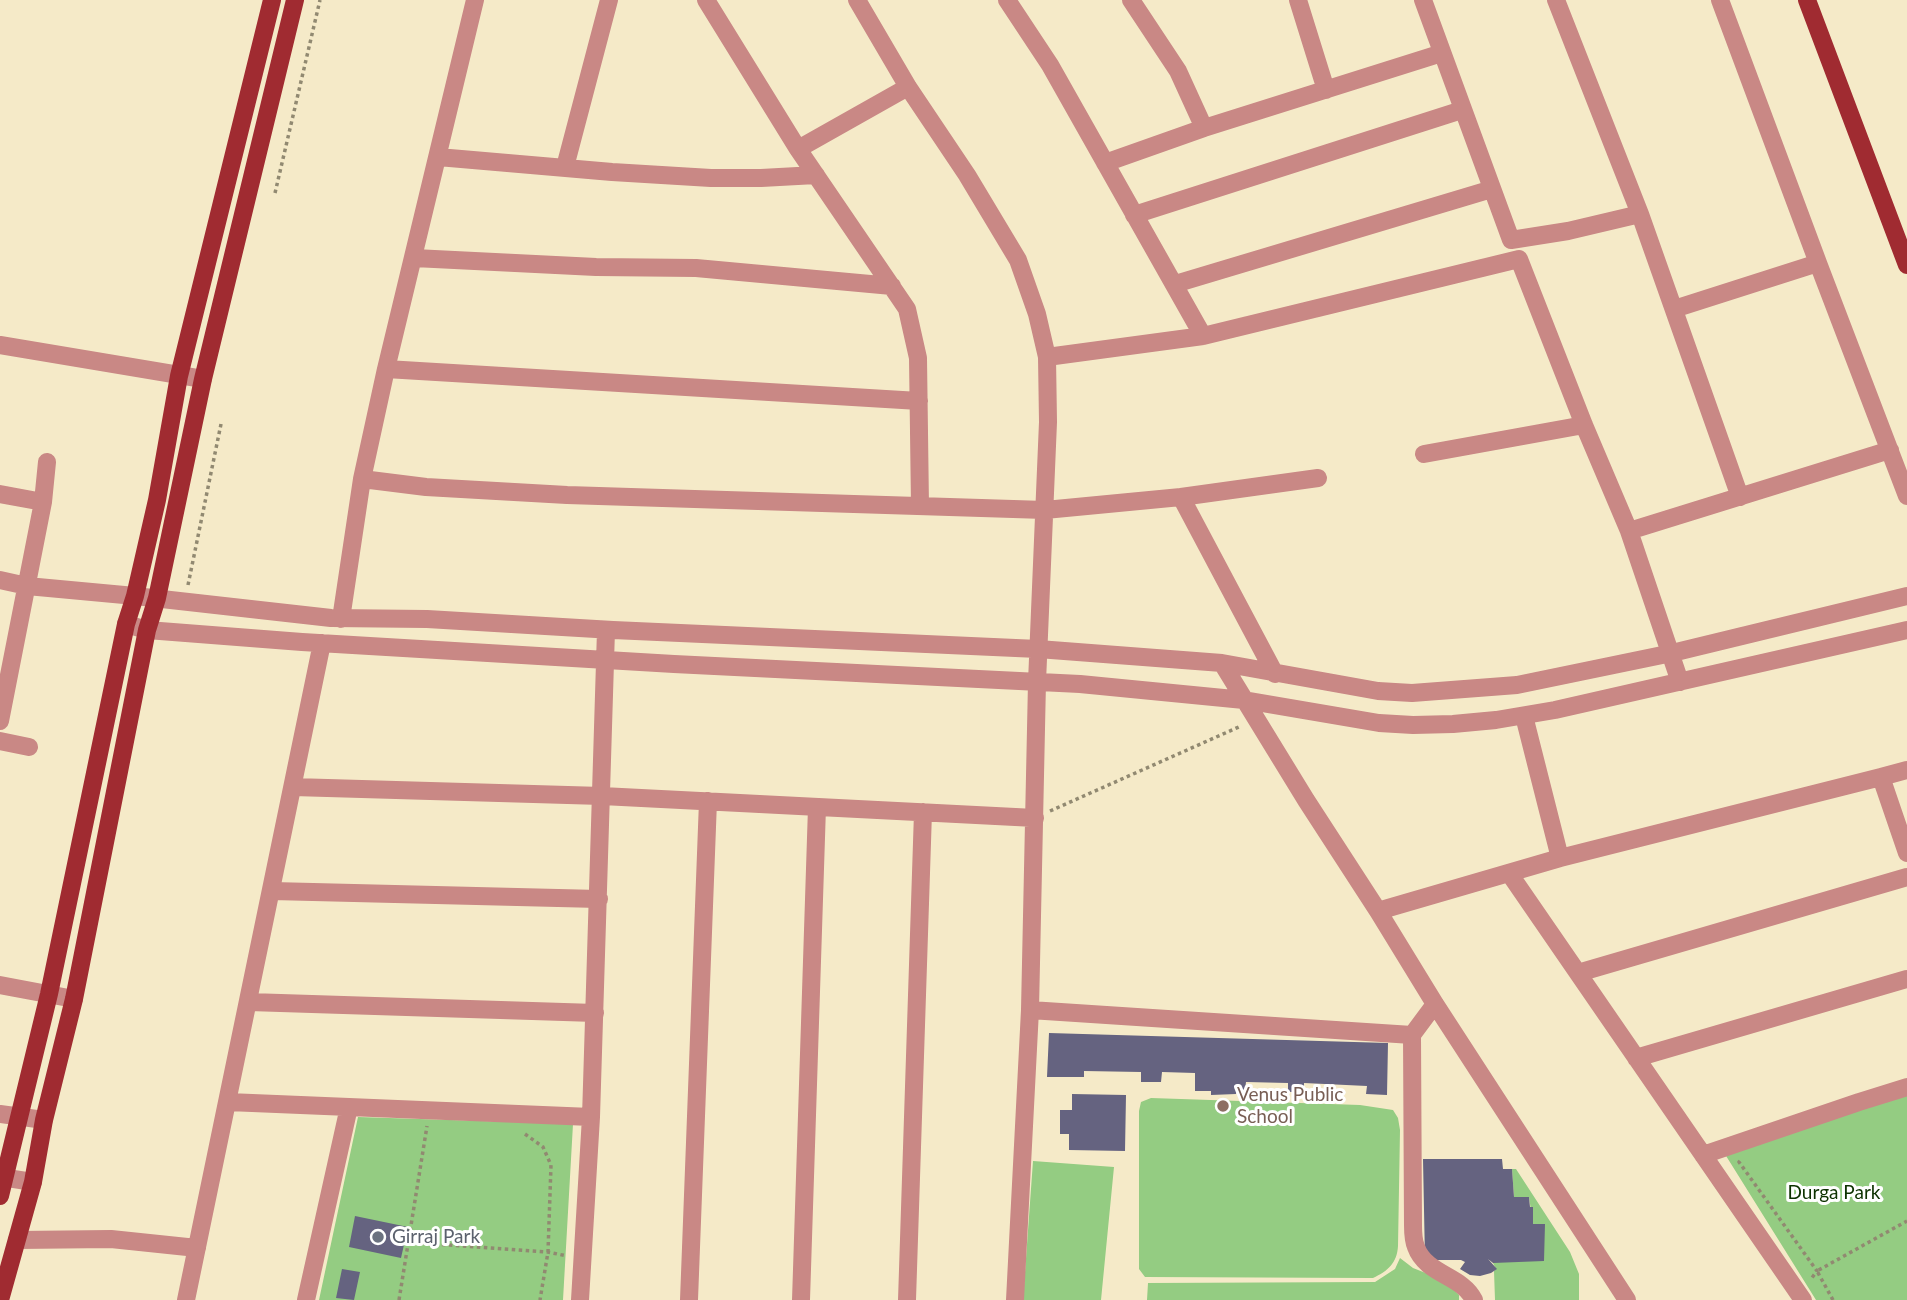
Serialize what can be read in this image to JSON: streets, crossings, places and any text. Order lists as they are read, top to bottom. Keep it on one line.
{"parks":["Durga Park"],"places":["Venus Public School","Girraj Park"]}
